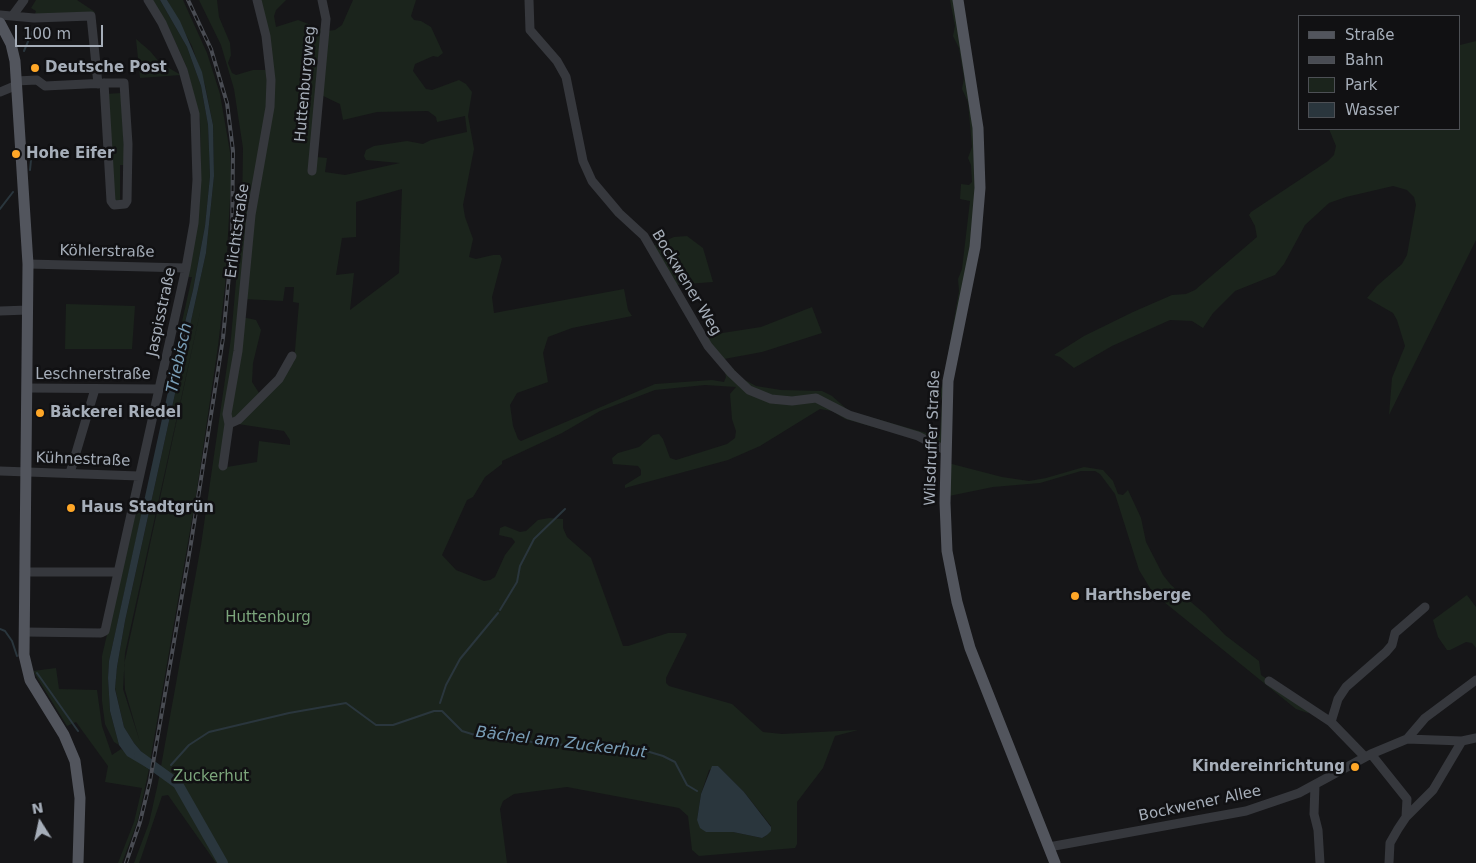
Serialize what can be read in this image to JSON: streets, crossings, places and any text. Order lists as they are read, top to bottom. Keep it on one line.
{"streets":{"main road":["Wilsdruffer Straße"],"street":["Huttenburgweg","Erlichtstraße","Köhlerstraße","Bockwener Weg","Jaspisstraße","Leschnerstraße","Kühnestraße","Bockwener Allee"]},"crossings":[["Köhlerstraße","Jaspisstraße"],["Bockwener Weg","Wilsdruffer Straße"],["Jaspisstraße","Leschnerstraße"],["Jaspisstraße","Kühnestraße"],["Wilsdruffer Straße","Bockwener Allee"]],"water":["Triebisch","Bächel am Zuckerhut"],"parks":["Huttenburg","Zuckerhut"],"places":["Deutsche Post","Hohe Eifer","Bäckerei Riedel","Haus Stadtgrün","Harthsberge","Kindereinrichtung"],"legend":["Straße","Bahn","Park","Wasser"],"scale_bar":"100 m","north":"top"}
